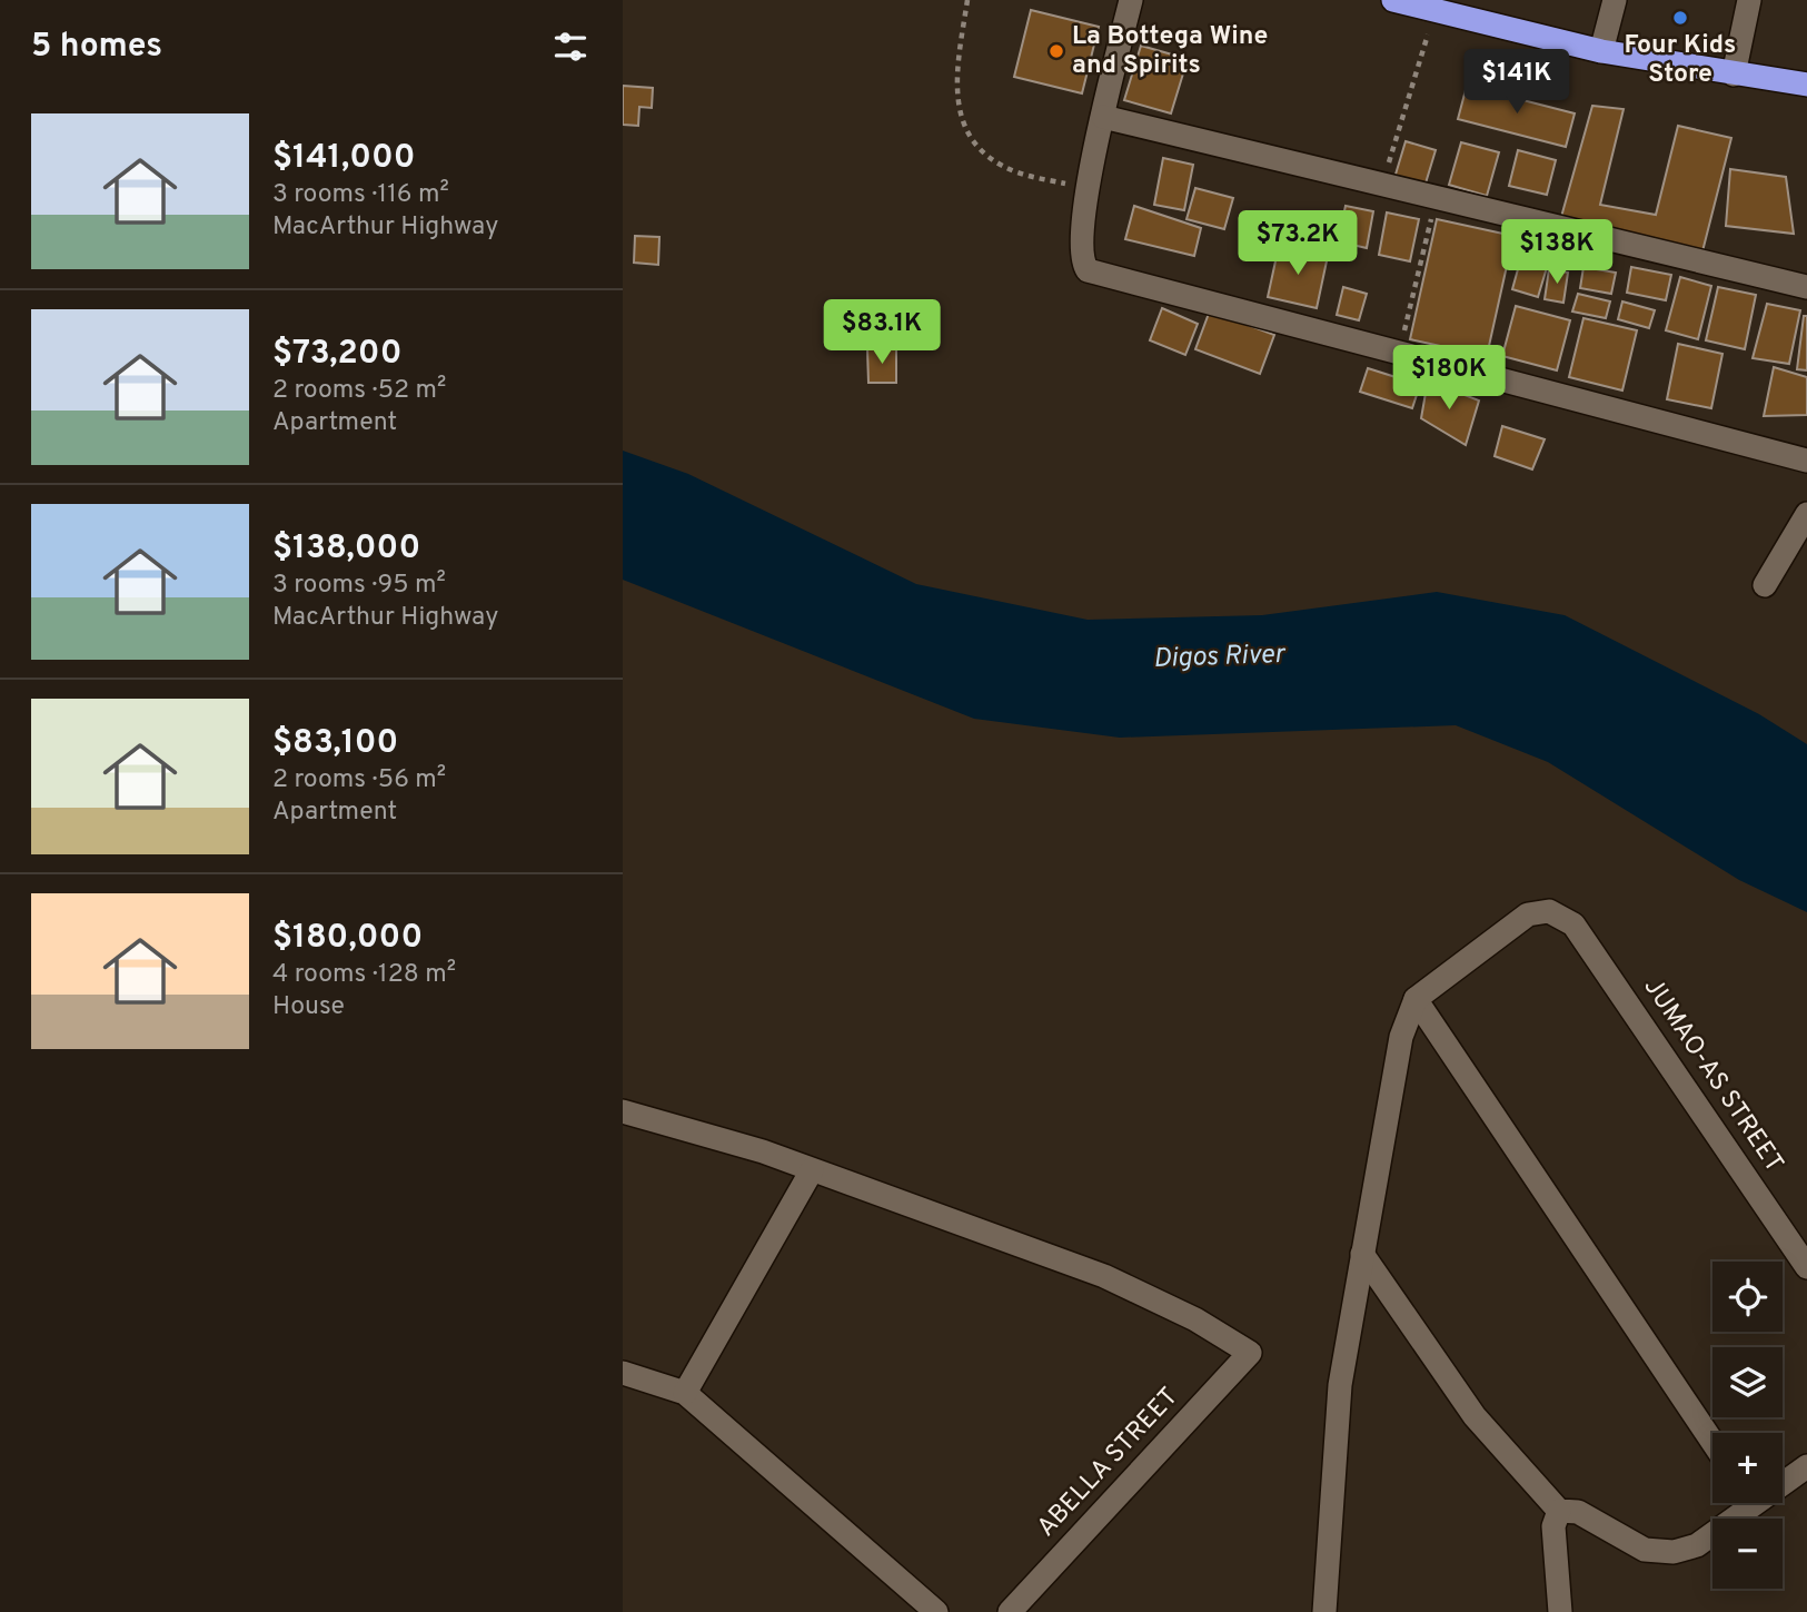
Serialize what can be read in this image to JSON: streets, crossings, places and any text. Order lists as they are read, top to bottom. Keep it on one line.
{"streets":{"street":["JUMAO-AS STREET","ABELLA STREET"]},"water":["Digos River"],"places":["Four Kids Store","La Bottega Wine and Spirits"],"page":{"heading":"5 homes","price":["$141K","$73.2K","$138K","$83.1K","$180K"],"list":[{"name":"$141,000","note":"3 rooms · 116 m² · MacArthur Highway"},{"name":"$73,200","note":"2 rooms · 52 m² · Apartment"},{"name":"$138,000","note":"3 rooms · 95 m² · MacArthur Highway"},{"name":"$83,100","note":"2 rooms · 56 m² · Apartment"},{"name":"$180,000","note":"4 rooms · 128 m² · House"}],"map_buttons":["+","−"]}}
